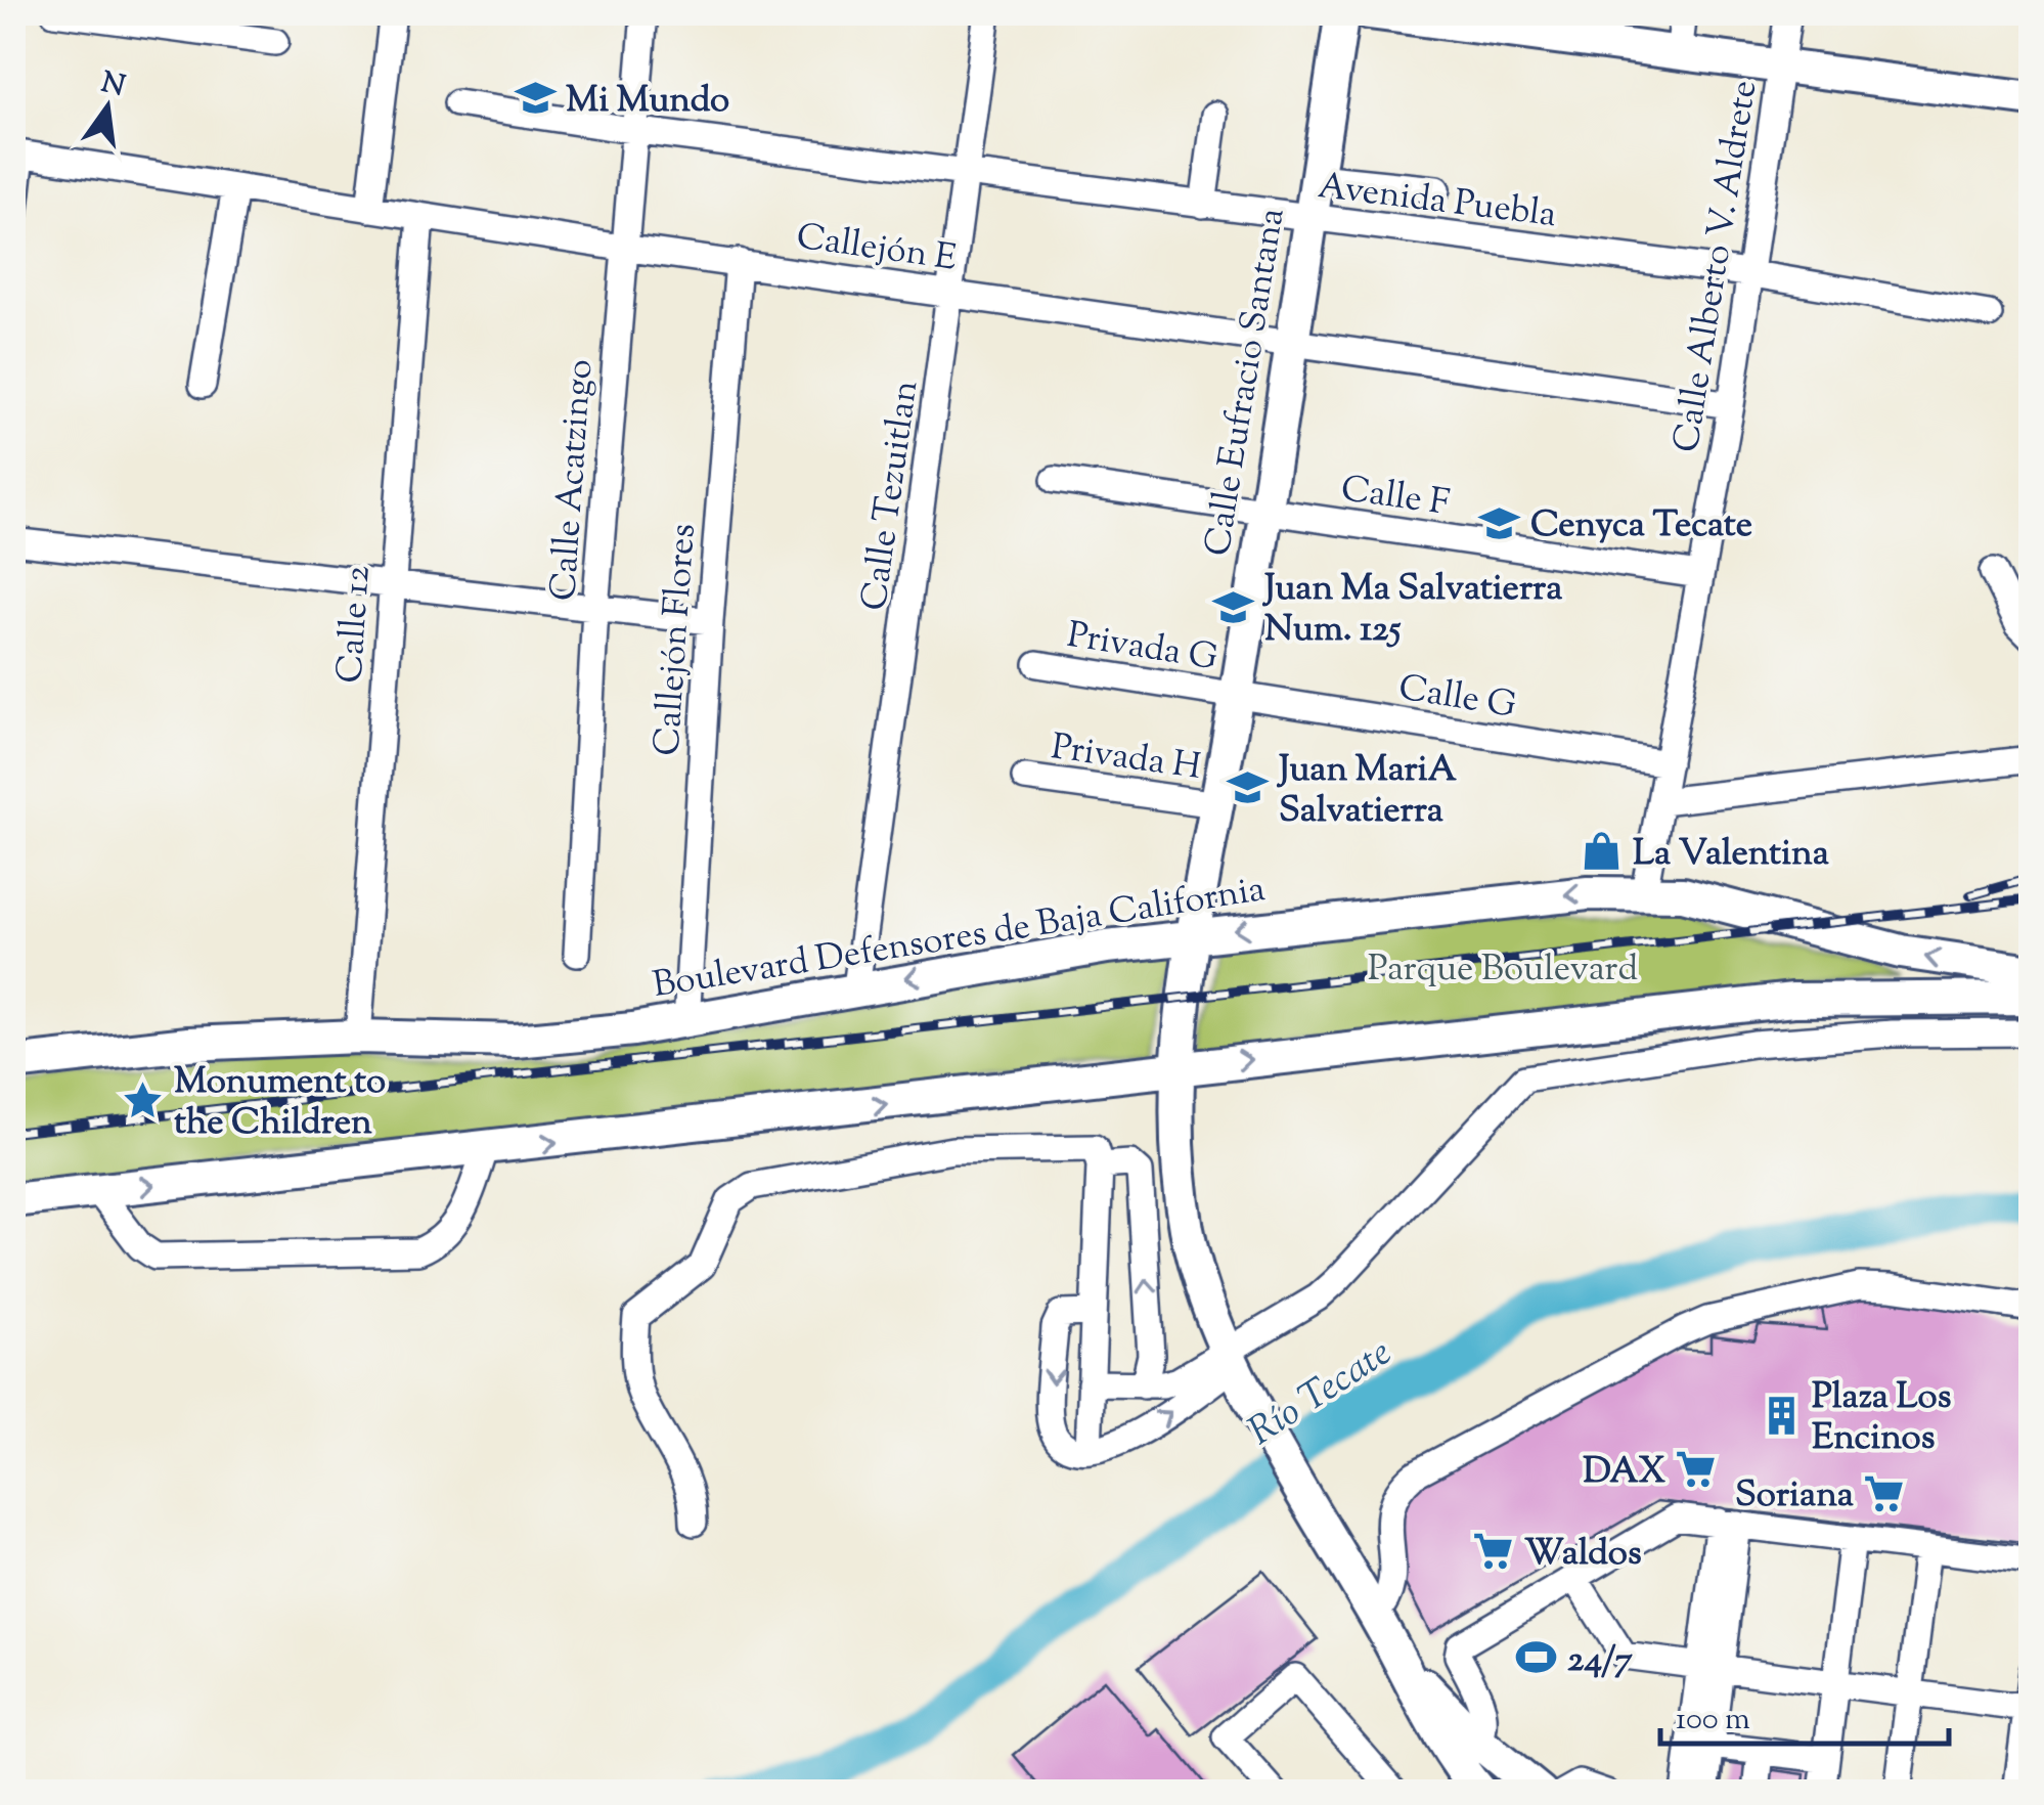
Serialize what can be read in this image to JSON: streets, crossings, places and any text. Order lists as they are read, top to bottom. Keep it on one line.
{"streets":{"main road":["Calle Eufracio Santana","Boulevard Defensores de Baja California"],"street":["Avenida Puebla","Callejón E","Calle Alberto V. Aldrete","Calle Acatzingo","Calle F","Calle Tezuitlan","Calle 12","Callejón Flores","Privada G","Calle G","Privada H"]},"crossings":[["Avenida Puebla","Calle Alberto V. Aldrete"],["Avenida Puebla","Calle Eufracio Santana"],["Avenida Puebla","Calle Acatzingo"],["Avenida Puebla","Calle Tezuitlan"],["Callejón E","Calle Alberto V. Aldrete"],["Callejón E","Calle Eufracio Santana"],["Callejón E","Calle Acatzingo"],["Callejón E","Calle Tezuitlan"],["Callejón E","Calle 12"],["Callejón E","Callejón Flores"],["Calle Alberto V. Aldrete","Calle F"],["Calle Alberto V. Aldrete","Calle G"],["Calle Alberto V. Aldrete","Boulevard Defensores de Baja California"],["Calle Eufracio Santana","Calle F"],["Calle Eufracio Santana","Privada G"],["Calle Eufracio Santana","Calle G"],["Calle Eufracio Santana","Privada H"],["Calle Eufracio Santana","Boulevard Defensores de Baja California"],["Calle Tezuitlan","Boulevard Defensores de Baja California"],["Calle 12","Boulevard Defensores de Baja California"],["Callejón Flores","Boulevard Defensores de Baja California"],["Privada G","Calle G"]],"water":["Río Tecate"],"parks":["Parque Boulevard"],"places":{"school or university":["Mi Mundo","Cenyca Tecate","Juan Ma Salvatierra Num. 125","Juan MariA Salvatierra"],"shop":["La Valentina"],"place":["Monument to the Children"],"building":["Plaza Los Encinos"],"supermarket":["DAX","Soriana","Waldos"],"sports":["24/7"]},"scale_bar":"100 m","north":"top"}
